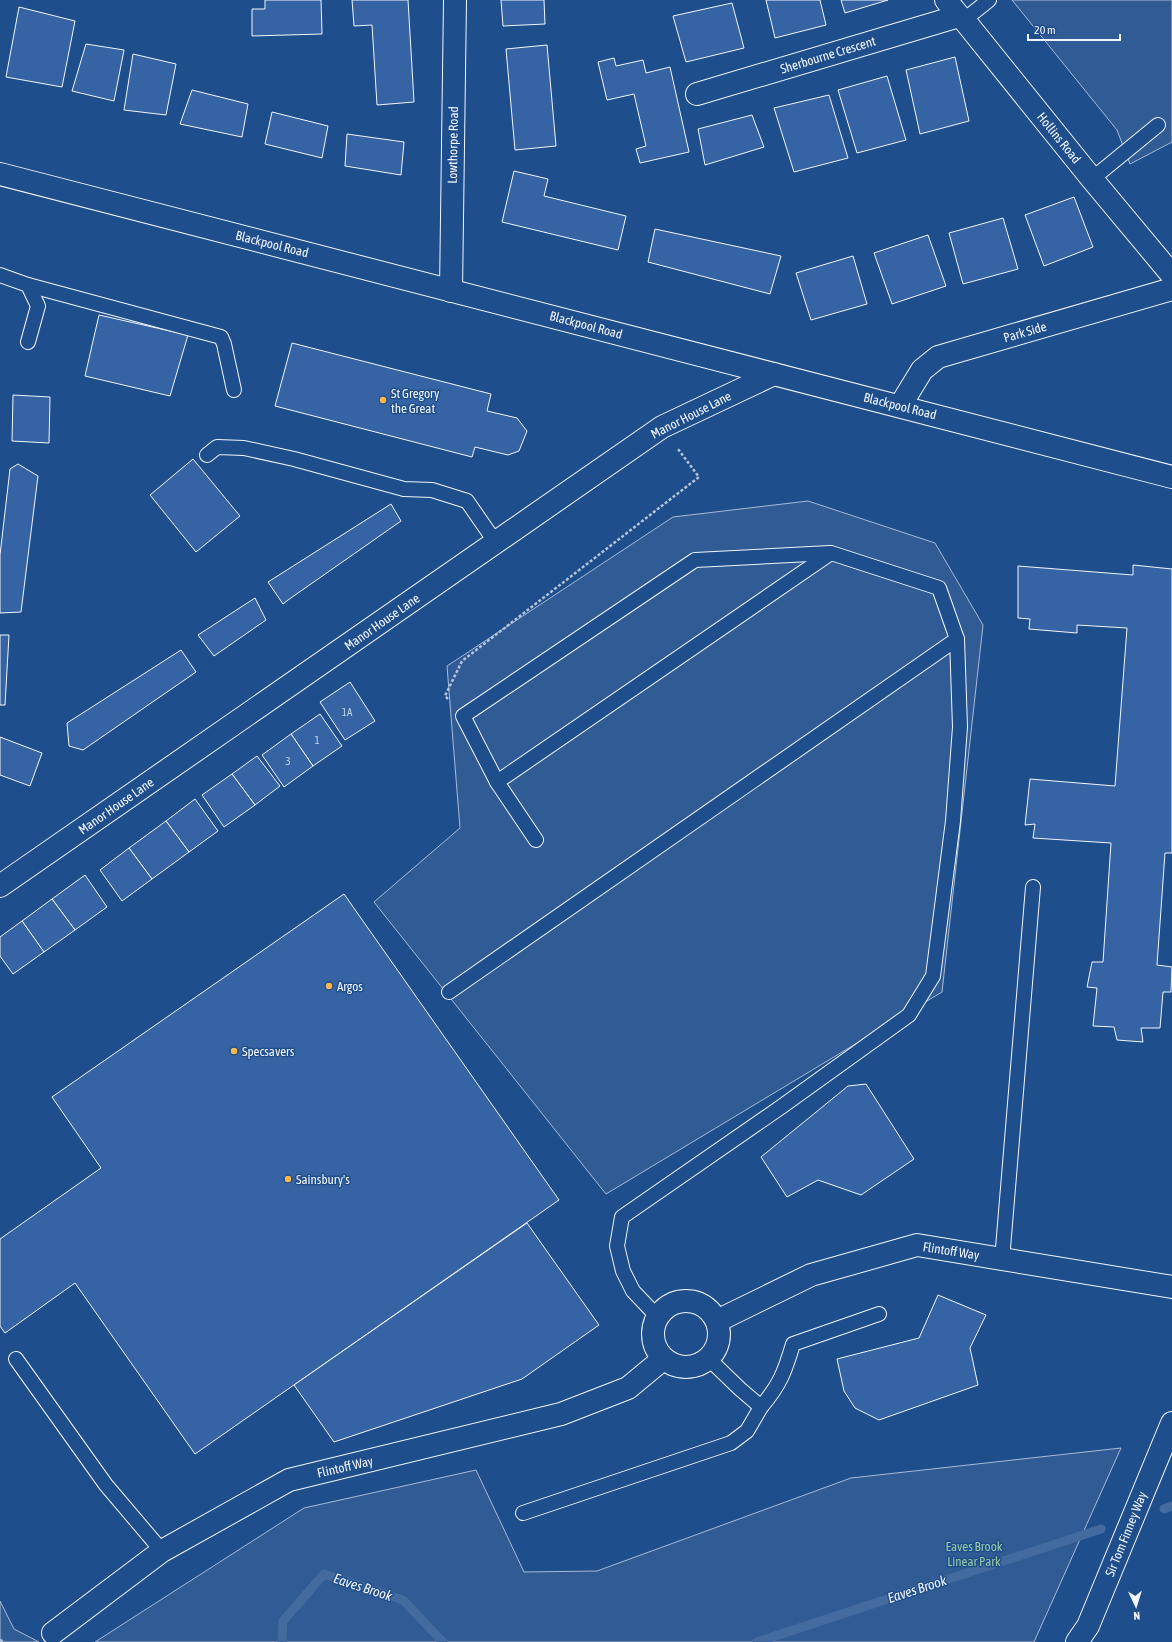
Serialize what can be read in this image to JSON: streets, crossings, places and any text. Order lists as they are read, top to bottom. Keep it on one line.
{"streets":{"main road":["Sherbourne Crescent","Hollins Road","Lowthorpe Road","Blackpool Road","Park Side","Manor House Lane","Flintoff Way","Sir Tom Finney Way"]},"crossings":[["Sherbourne Crescent","Hollins Road"],["Lowthorpe Road","Blackpool Road"],["Blackpool Road","Park Side"],["Blackpool Road","Manor House Lane"]],"water":["Eaves Brook"],"parks":["Eaves Brook Linear Park"],"places":["St Gregory the Great","Argos","Specsavers","Sainsbury's"],"house_numbers":["1A","1","3"],"scale_bar":"20 m","north":"bottom"}
